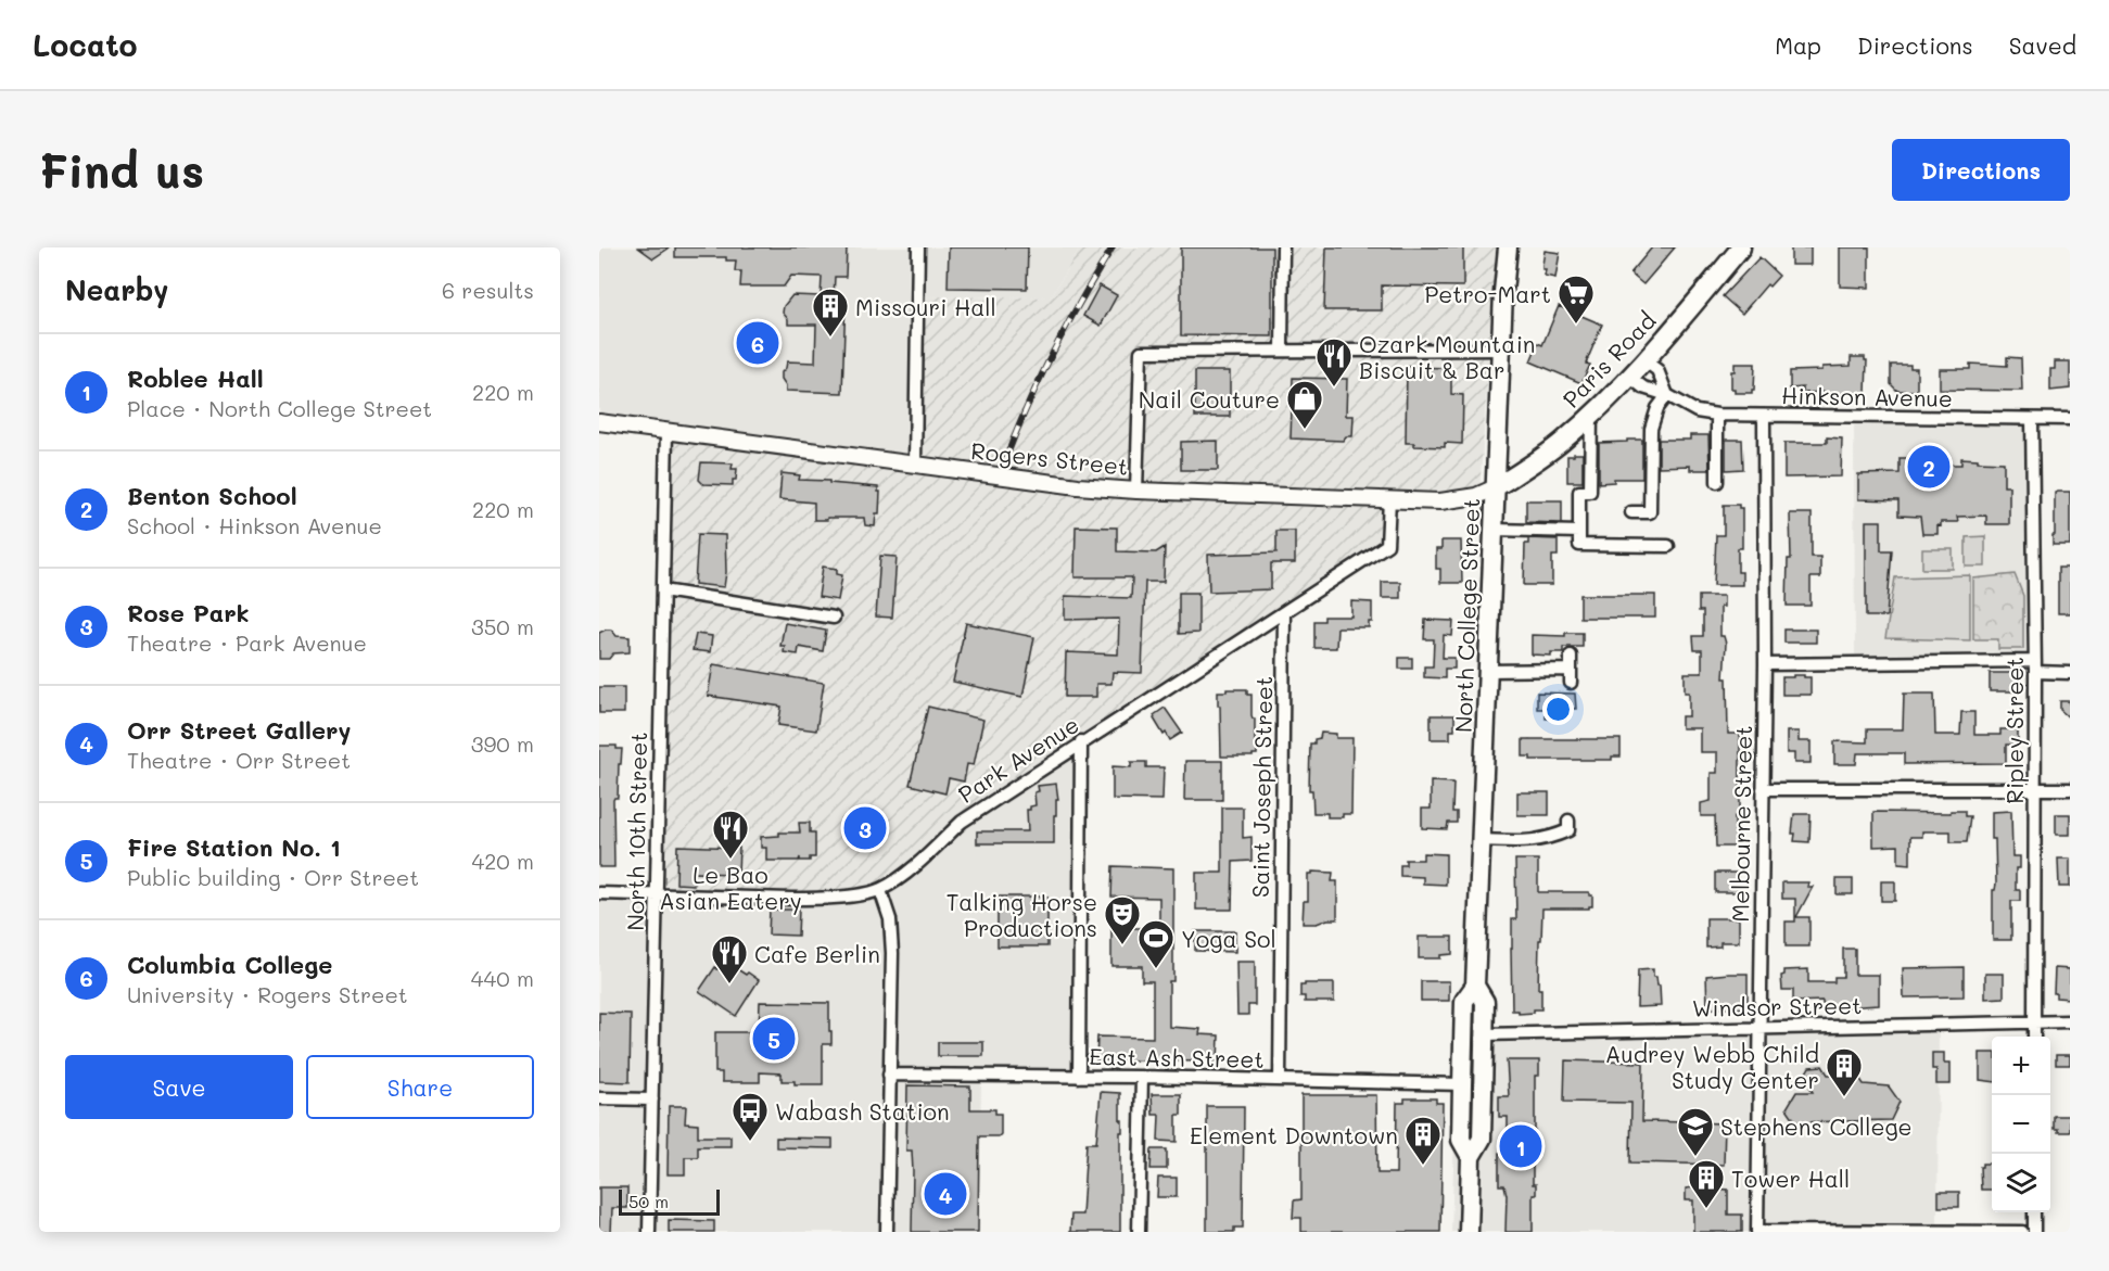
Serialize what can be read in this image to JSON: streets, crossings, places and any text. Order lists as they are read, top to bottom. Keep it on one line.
{"streets":{"main road":["Paris Road","North College Street"],"street":["Hinkson Avenue","Rogers Street","Ripley Street","Park Avenue","Saint Joseph Street","Melbourne Street","North 10th Street","Windsor Street","East Ash Street"]},"crossings":[["Paris Road","Hinkson Avenue"],["Paris Road","Rogers Street"],["Paris Road","North College Street"],["Hinkson Avenue","Ripley Street"],["Hinkson Avenue","Melbourne Street"],["Rogers Street","North College Street"],["Rogers Street","Park Avenue"],["Rogers Street","North 10th Street"],["North College Street","Windsor Street"],["North College Street","East Ash Street"],["Ripley Street","Windsor Street"],["Park Avenue","Saint Joseph Street"],["Park Avenue","North 10th Street"],["Saint Joseph Street","East Ash Street"],["Melbourne Street","Windsor Street"]],"places":{"supermarket":["Petro-Mart"],"building":["Missouri Hall","Audrey Webb Child Study Center","Element Downtown","Tower Hall"],"restaurant":["Ozark Mountain Biscuit & Bar","Le Bao Asian Eatery","Cafe Berlin"],"shop":["Nail Couture"],"theatre":["Talking Horse Productions"],"sports":["Yoga Sol"],"bus stop":["Wabash Station"],"school or university":["Stephens College"]},"scale_bar":"50 m","page":{"header":"Locato","nav":["Map","Directions","Saved"],"buttons":["Directions",["Save","Share"]],"title":"Find us","heading":["Nearby","6 results"],"pins":["6","2","3","5","1","4"],"list":[{"mark":"1","name":"Roblee Hall","note":"Place · North College Street","value":"220 m"},{"mark":"2","name":"Benton School","note":"School · Hinkson Avenue","value":"220 m"},{"mark":"3","name":"Rose Park","note":"Theatre · Park Avenue","value":"350 m"},{"mark":"4","name":"Orr Street Gallery","note":"Theatre · Orr Street","value":"390 m"},{"mark":"5","name":"Fire Station No. 1","note":"Public building · Orr Street","value":"420 m"},{"mark":"6","name":"Columbia College","note":"University · Rogers Street","value":"440 m"}],"map_buttons":["+","−"],"scale":"50 m"}}
